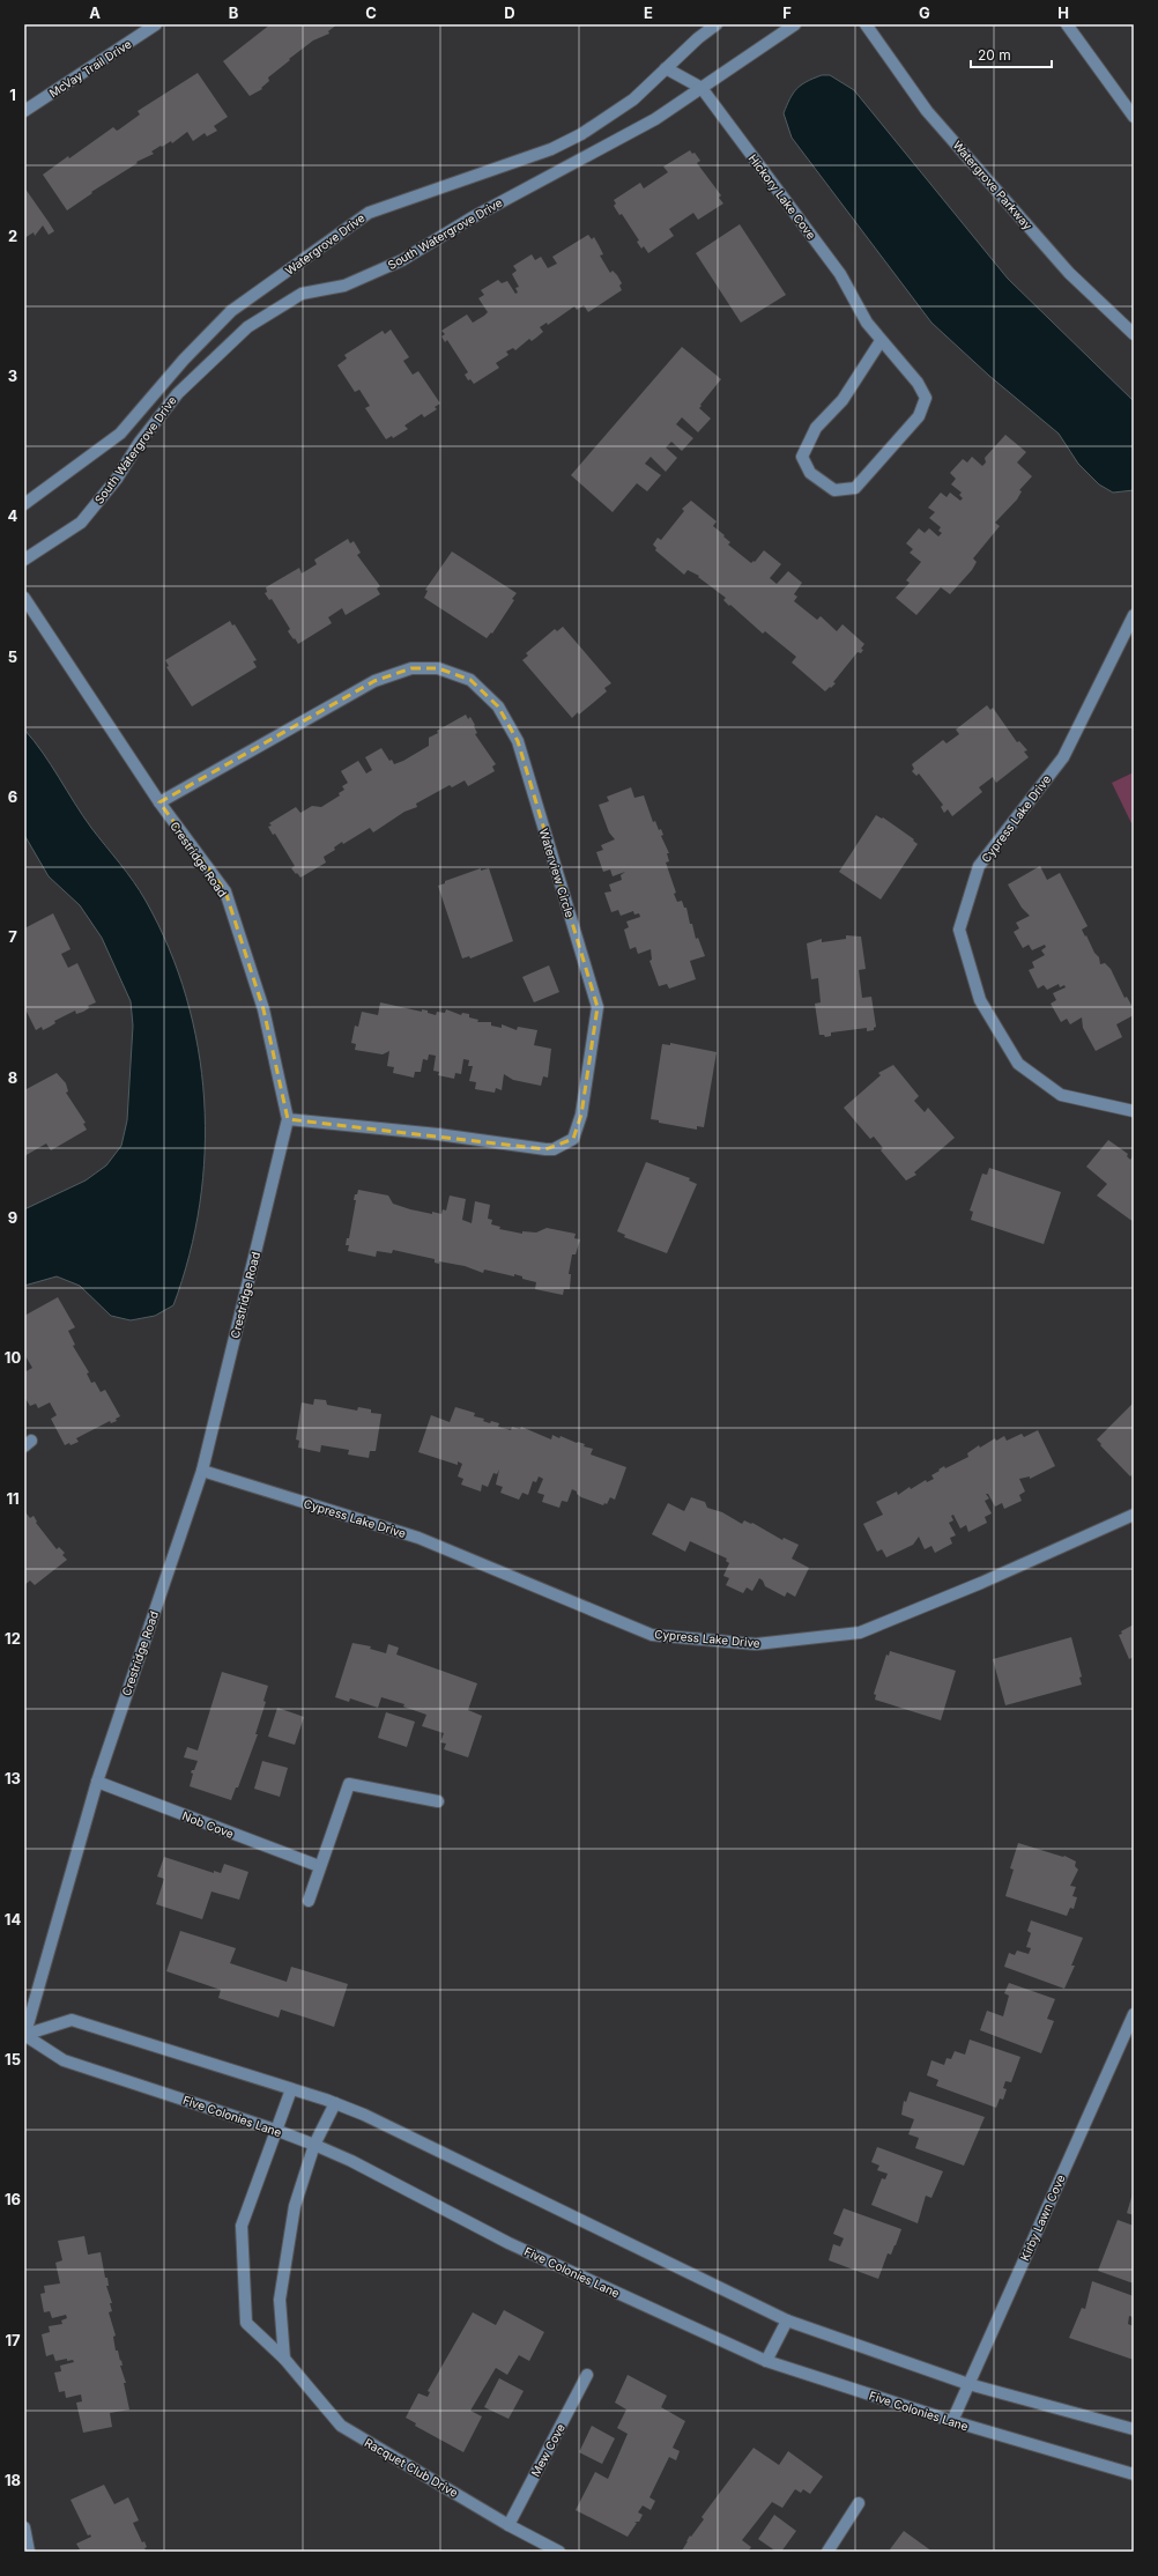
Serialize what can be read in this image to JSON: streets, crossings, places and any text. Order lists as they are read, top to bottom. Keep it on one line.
{"streets":{"street":["McVay Trail Drive","Watergrove Parkway","Hickory Lake Cove","South Watergrove Drive","Watergrove Drive","Cypress Lake Drive","Crestridge Road","Waterview Circle","Nob Cove","Five Colonies Lane","Kirby Lawn Cove","Mew Cove","Racquet Club Drive"]},"crossings":[["Hickory Lake Cove","South Watergrove Drive"],["Hickory Lake Cove","Watergrove Drive"],["Cypress Lake Drive","Crestridge Road"],["Crestridge Road","Waterview Circle"],["Crestridge Road","Nob Cove"],["Crestridge Road","Five Colonies Lane"],["Five Colonies Lane","Kirby Lawn Cove"],["Five Colonies Lane","Racquet Club Drive"],["Mew Cove","Racquet Club Drive"]],"scale_bar":"20 m","grid":{"columns":["A","B","C","D","E","F","G","H"],"rows":["1","2","3","4","5","6","7","8","9","10","11","12","13","14","15","16","17","18"]}}
